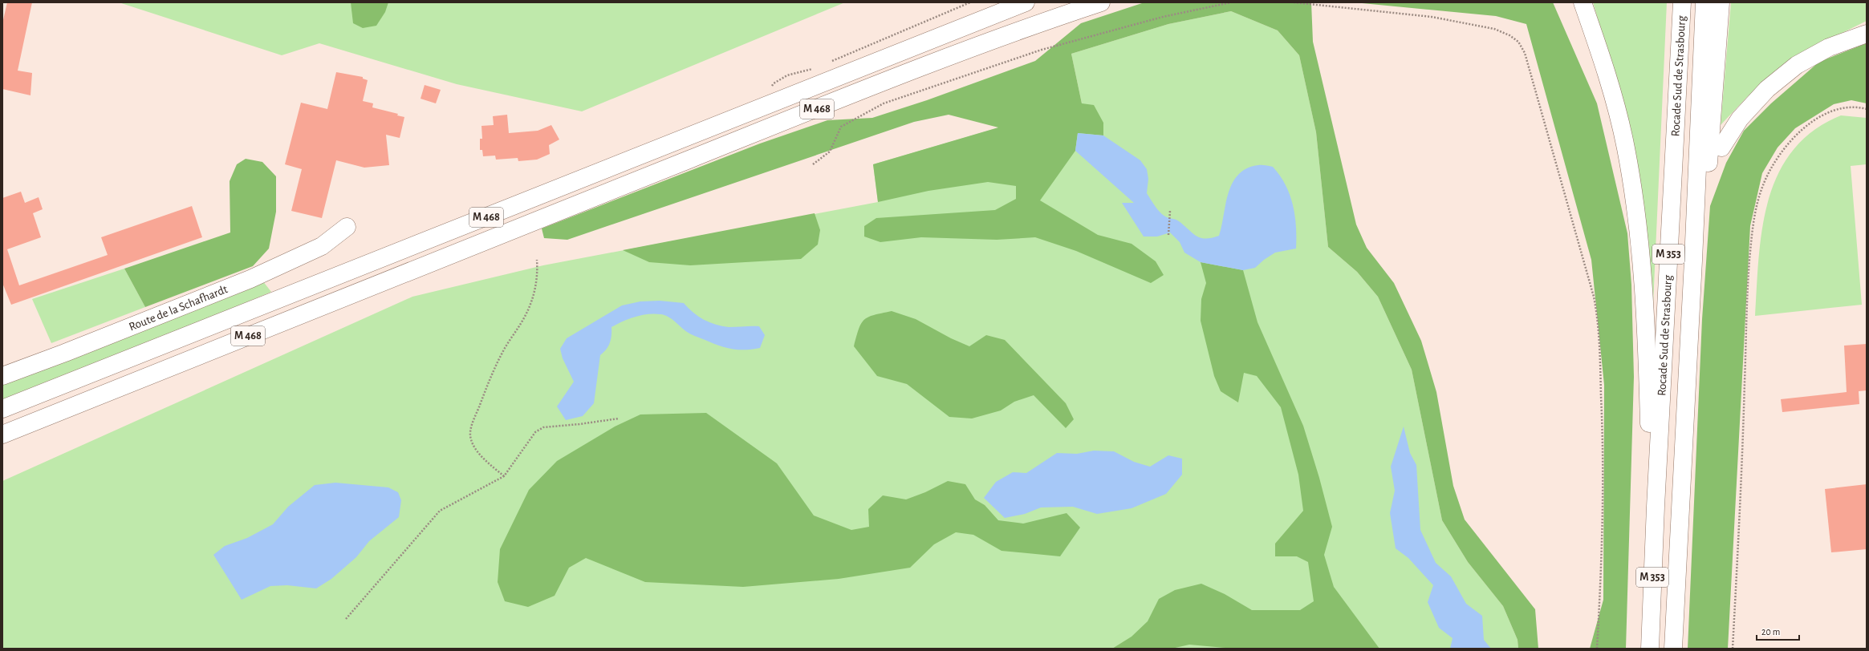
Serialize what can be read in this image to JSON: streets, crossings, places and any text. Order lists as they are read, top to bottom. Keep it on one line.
{"streets":{"main road":["Rocade Sud de Strasbourg","M 468","M 353","Route de la Schafhardt"]},"scale_bar":"20 m"}
